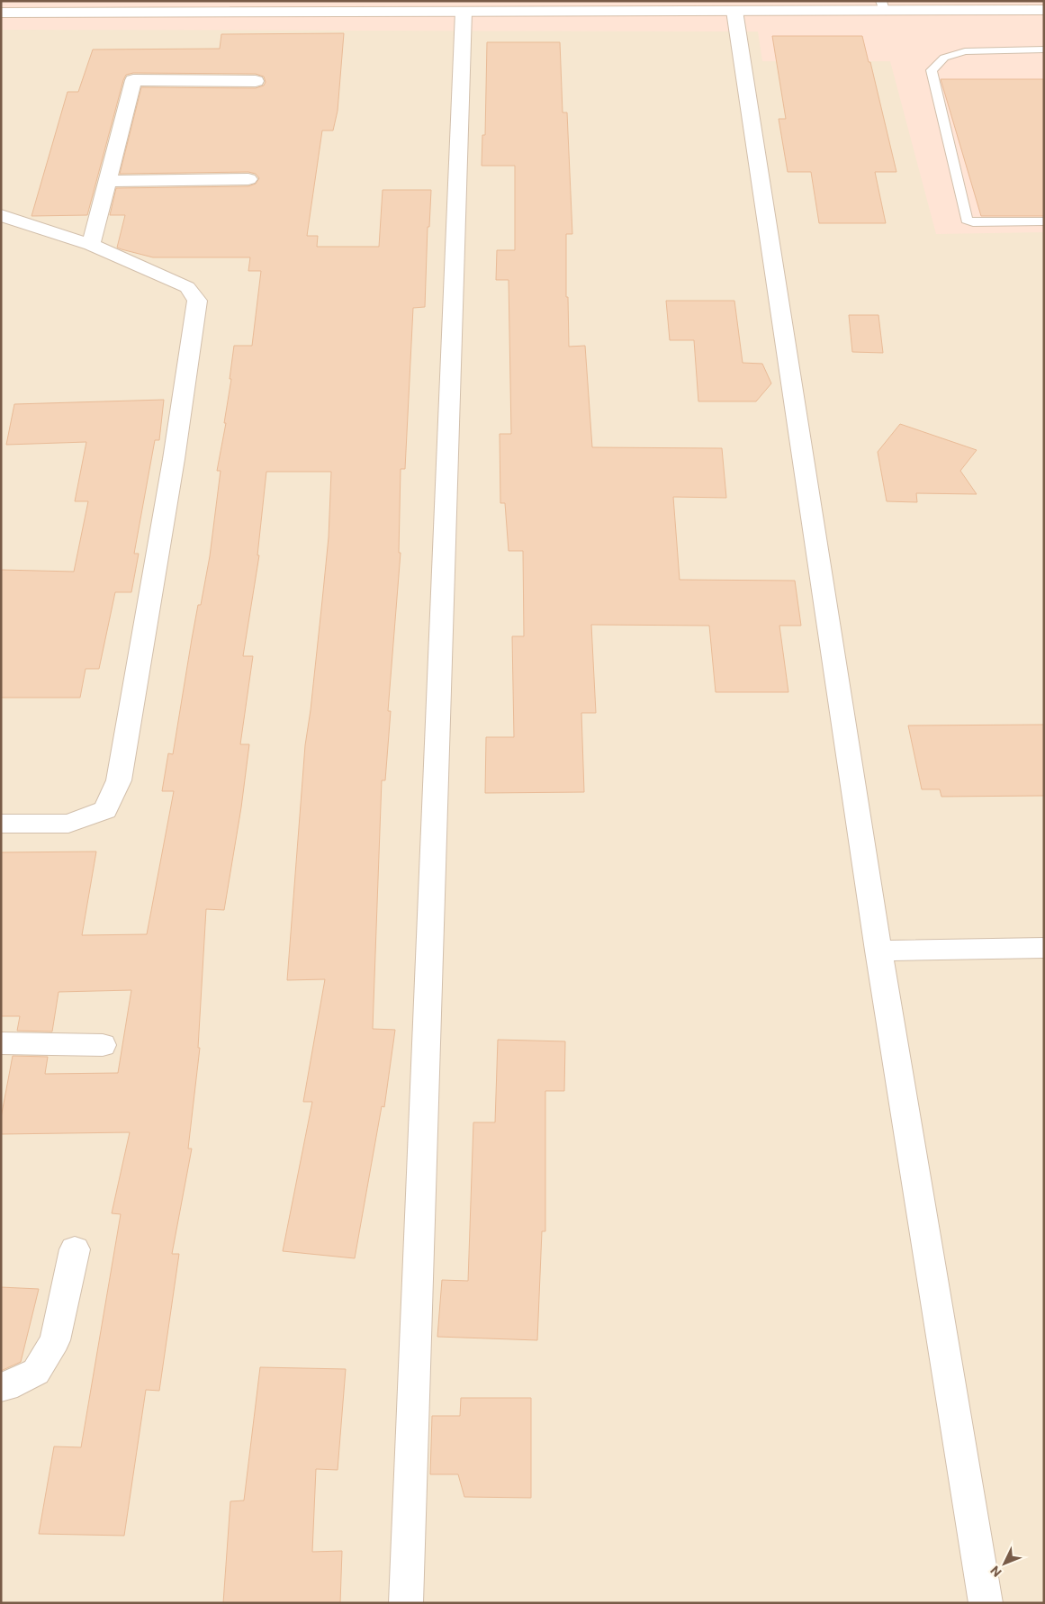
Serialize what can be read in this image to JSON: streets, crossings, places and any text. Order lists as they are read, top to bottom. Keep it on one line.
{"north":"bottom left"}
